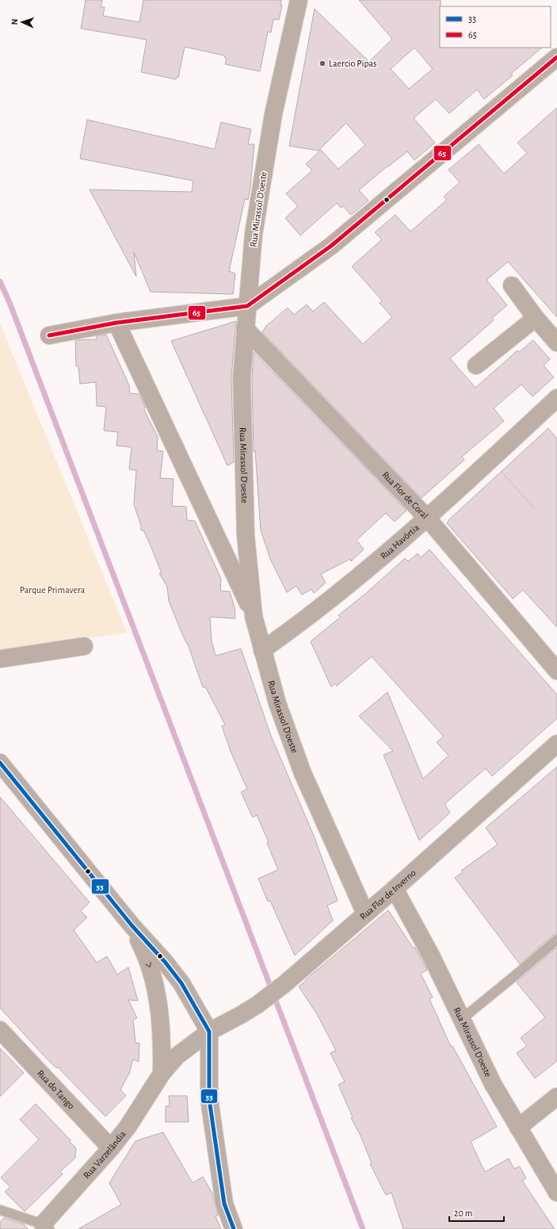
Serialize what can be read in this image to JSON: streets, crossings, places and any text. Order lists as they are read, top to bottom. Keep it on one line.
{"streets":{"street":["Rua Mirassol D'oeste","Rua Flor de Coral","Rua Havórtia","Rua Flor de Inverno","Rua do Tango","Rua Varzelândia"]},"crossings":[["Rua Mirassol D'oeste","Rua Flor de Coral"],["Rua Mirassol D'oeste","Rua Havórtia"],["Rua Mirassol D'oeste","Rua Flor de Inverno"],["Rua Flor de Coral","Rua Havórtia"],["Rua Flor de Inverno","Rua Varzelândia"],["Rua do Tango","Rua Varzelândia"]],"parks":["Parque Primavera"],"places":["Laercio Pipas"],"lines":["transit line 65","transit line 33"],"legend":["33","65"],"scale_bar":"20 m","north":"left"}
